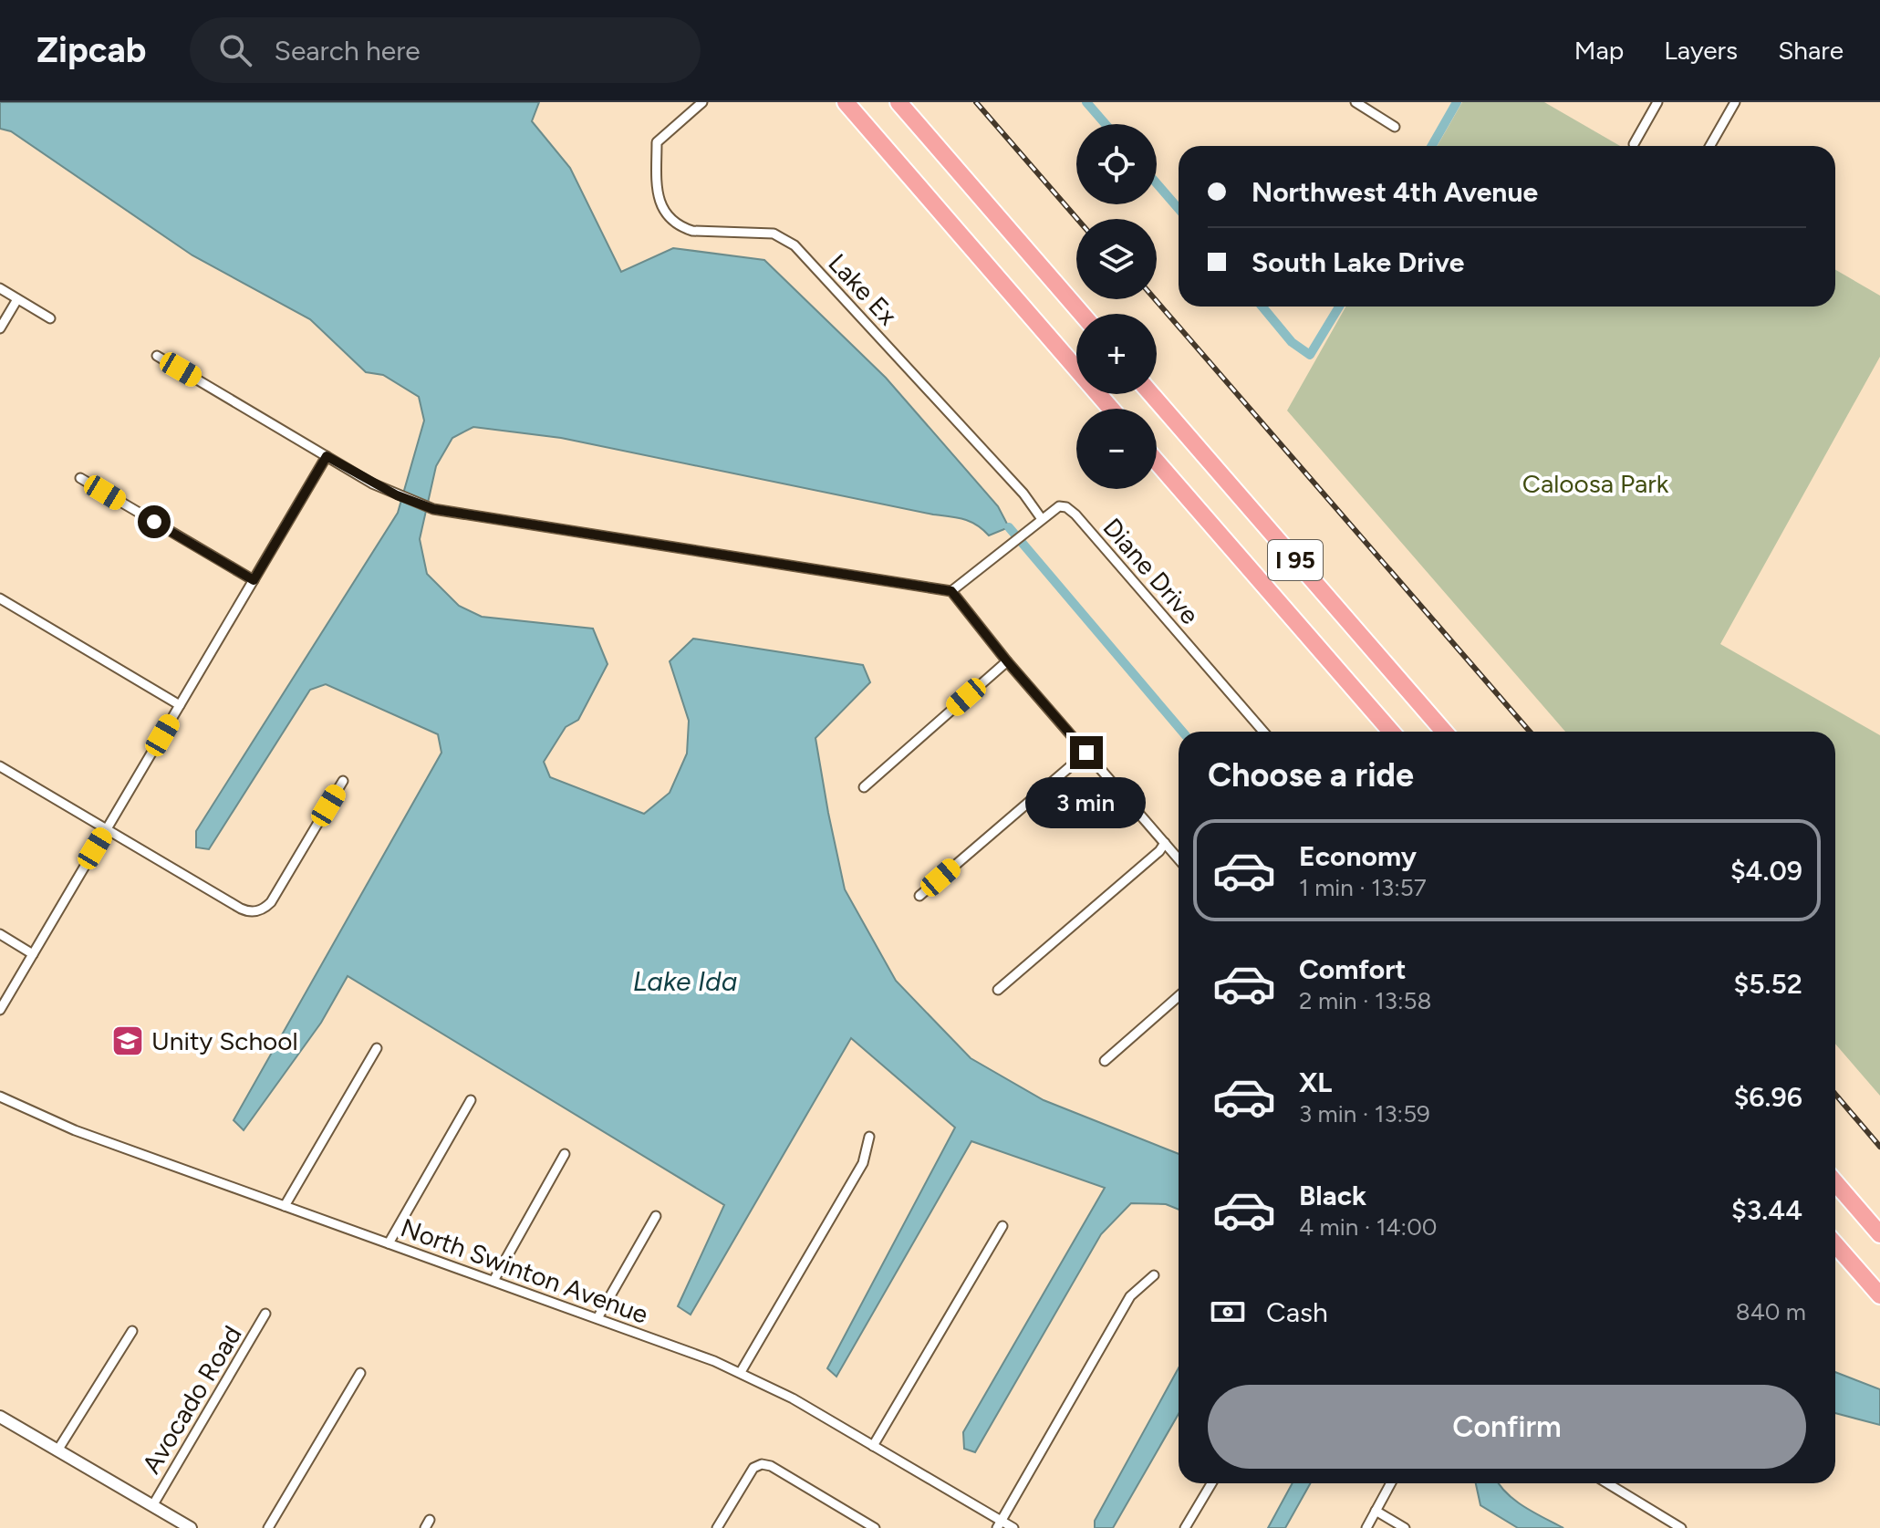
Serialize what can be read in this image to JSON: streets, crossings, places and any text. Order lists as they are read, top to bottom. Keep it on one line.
{"streets":{"highway":["I 95"],"street":["Lake Ex","Diane Drive","North Swinton Avenue","Avocado Road"]},"crossings":[["Lake Ex","Diane Drive"]],"water":["Lake Ida"],"parks":["Caloosa Park"],"places":{"school or university":["Unity School"]},"page":{"header":"Zipcab","search":"Search here","nav":["Map","Layers","Share"],"map_buttons":["+","−"],"banner":["Northwest 4th Avenue","South Lake Drive"],"heading":"Choose a ride","bubble":"3 min","list":[{"name":"Economy","note":"1 min · 13:57","value":"$4.09"},{"name":"Comfort","note":"2 min · 13:58","value":"$5.52"},{"name":"XL","note":"3 min · 13:59","value":"$6.96"},{"name":"Black","note":"4 min · 14:00","value":"$3.44"}],"pay":["Cash","840 m"],"buttons":"Confirm"}}
